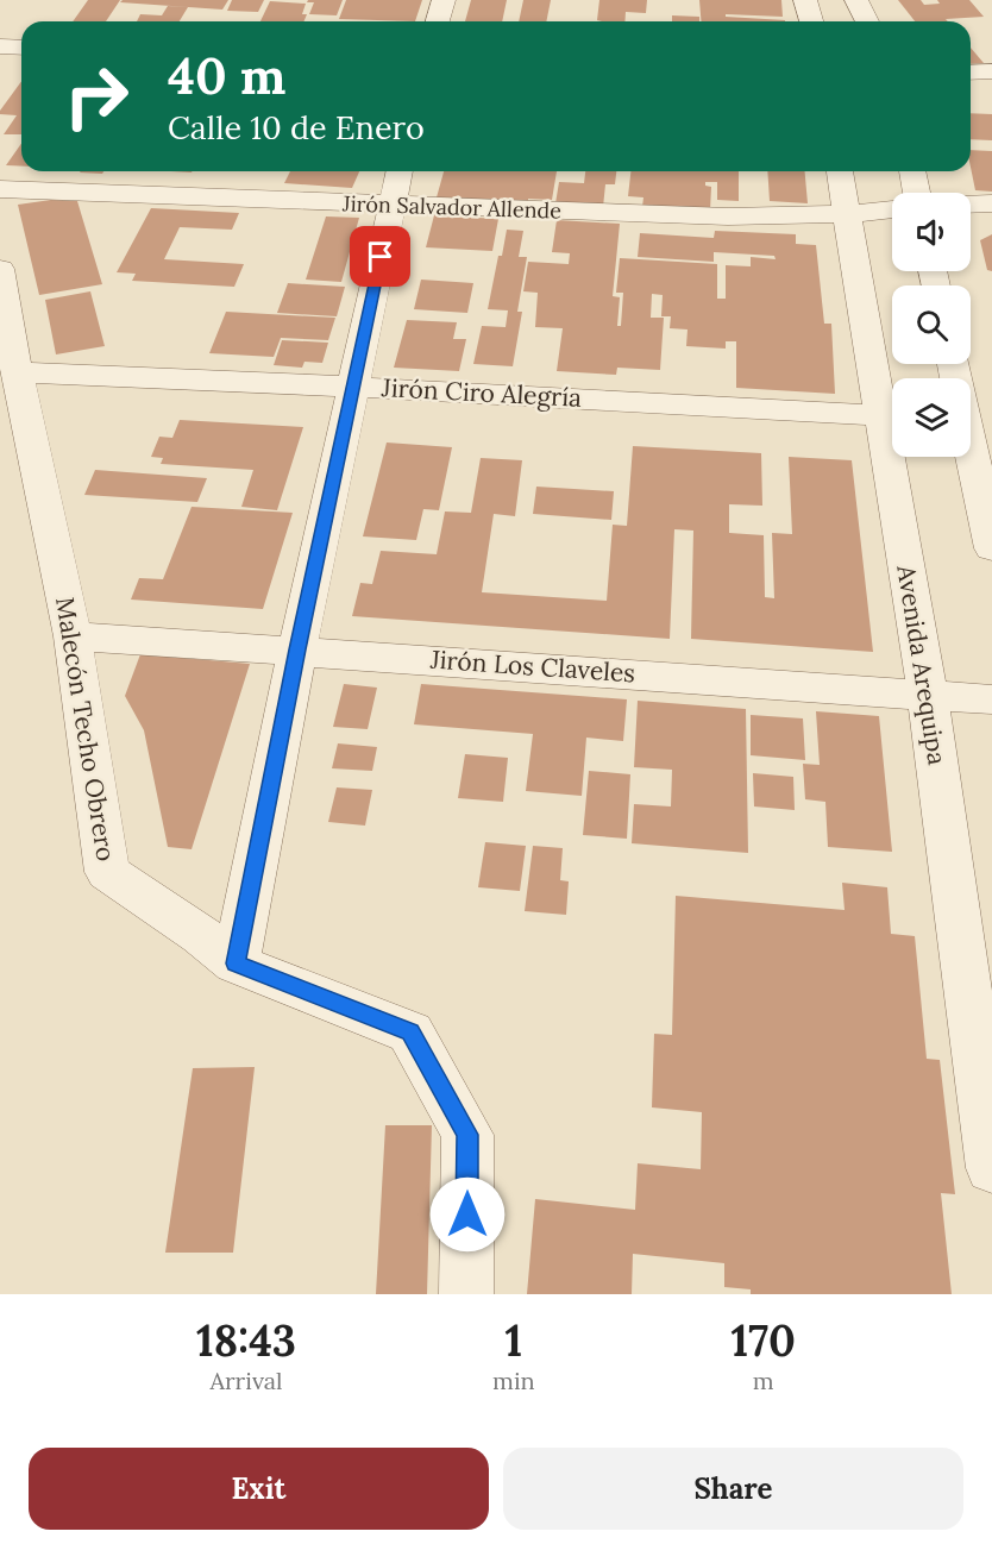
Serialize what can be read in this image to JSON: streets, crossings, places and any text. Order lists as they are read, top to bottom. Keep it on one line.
{"streets":{"street":["Jirón Salvador Allende","Jirón Ciro Alegría","Avenida Arequipa","Jirón Los Claveles","Malecón Techo Obrero"]},"crossings":[["Jirón Salvador Allende","Avenida Arequipa"],["Jirón Ciro Alegría","Avenida Arequipa"],["Jirón Ciro Alegría","Malecón Techo Obrero"],["Avenida Arequipa","Jirón Los Claveles"],["Jirón Los Claveles","Malecón Techo Obrero"]],"page":{"turn":["40 m","Calle 10 de Enero"],"eta":["18:43","Arrival","1","min","170","m"],"buttons":["Exit","Share"]}}
